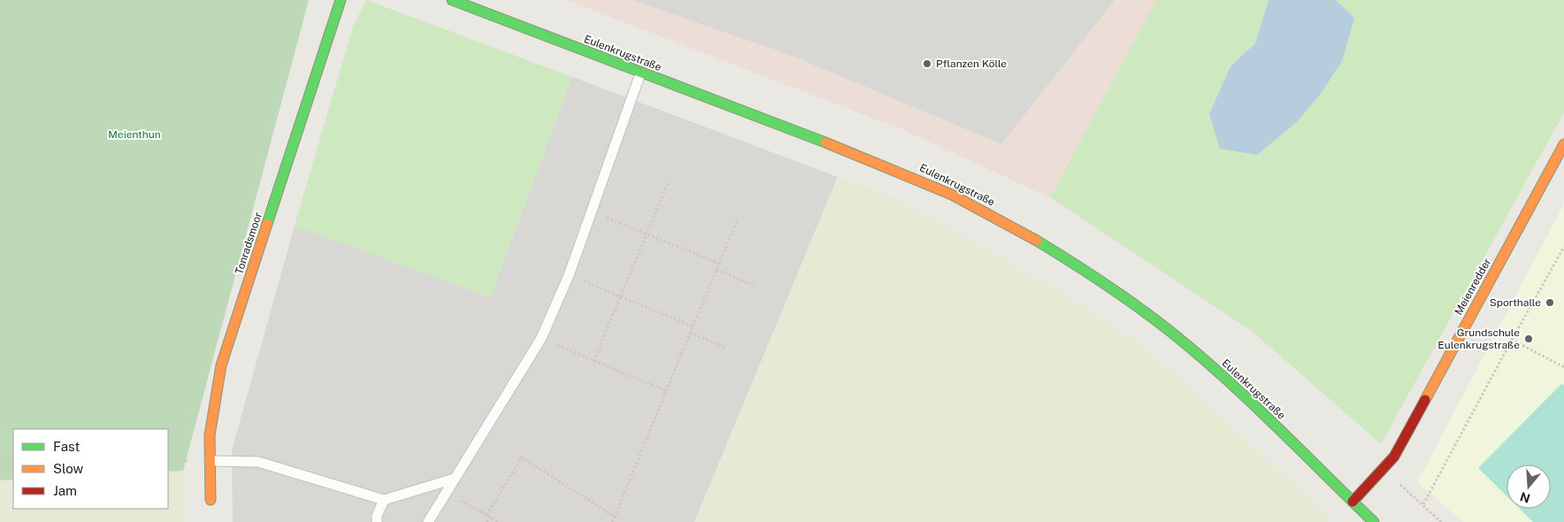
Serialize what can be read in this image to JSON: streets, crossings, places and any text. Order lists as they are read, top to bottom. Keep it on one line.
{"streets":{"main road":["Eulenkrugstraße","Tonradsmoor","Meienredder"]},"crossings":[["Eulenkrugstraße","Meienredder"]],"parks":["Meienthun"],"places":["Pflanzen Kölle","Sporthalle","Grundschule Eulenkrugstraße"],"legend":["Fast","Slow","Jam"],"north":"bottom"}
